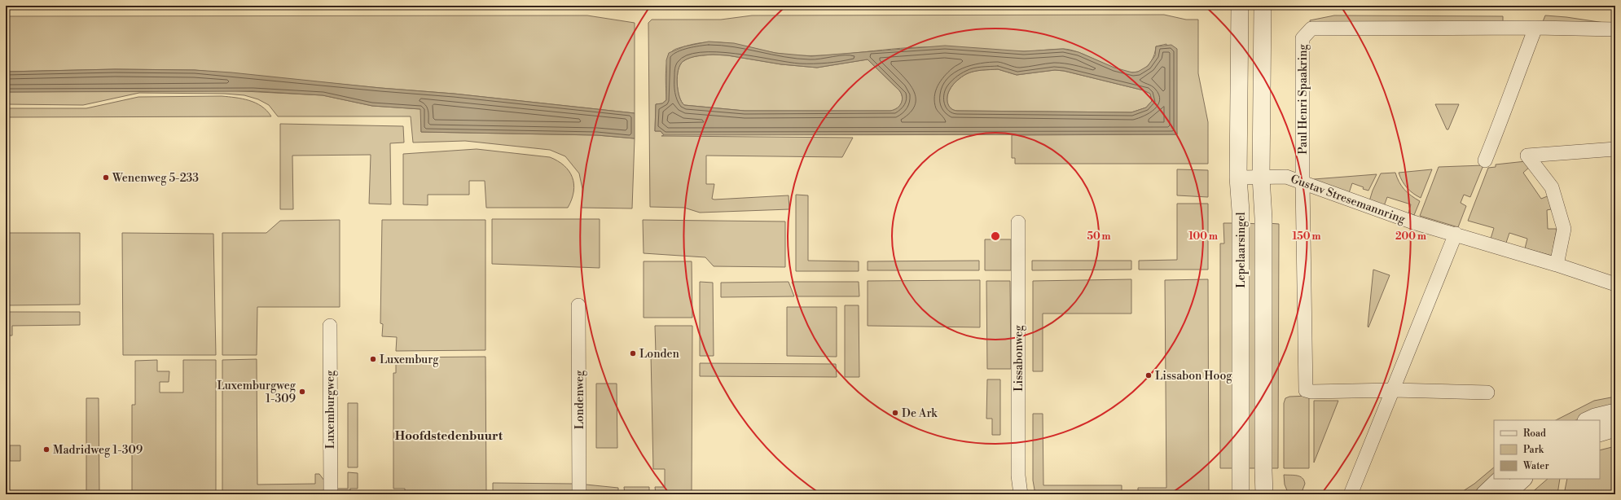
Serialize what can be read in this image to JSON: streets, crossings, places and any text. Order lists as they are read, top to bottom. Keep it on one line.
{"streets":{"street":["Paul Henri Spaakring","Gustav Stresemannring","Lepelaarsingel","Lissabonweg","Londenweg","Luxemburgweg"]},"crossings":[["Paul Henri Spaakring","Gustav Stresemannring"],["Gustav Stresemannring","Lepelaarsingel"]],"districts":["Hoofdstedenbuurt"],"places":["Wenenweg 5-233","Londen","Luxemburg","Lissabon Hoog","Luxemburgweg 1-309","De Ark","Madridweg 1-309"],"legend":["Road","Park","Water"],"rings":["50 m","100 m","150 m","200 m"]}
